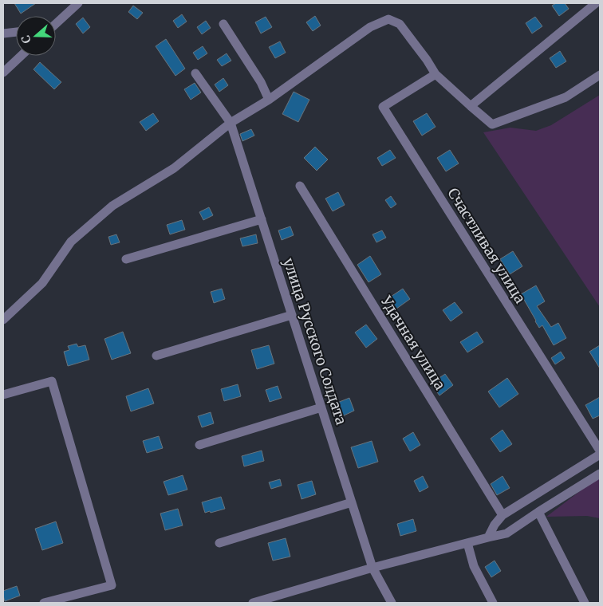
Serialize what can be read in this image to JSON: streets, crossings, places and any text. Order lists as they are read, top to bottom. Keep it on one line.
{"streets":{"street":["Счастливая улица","улица Русского Солдата","Удачная улица"]},"north":"left"}
